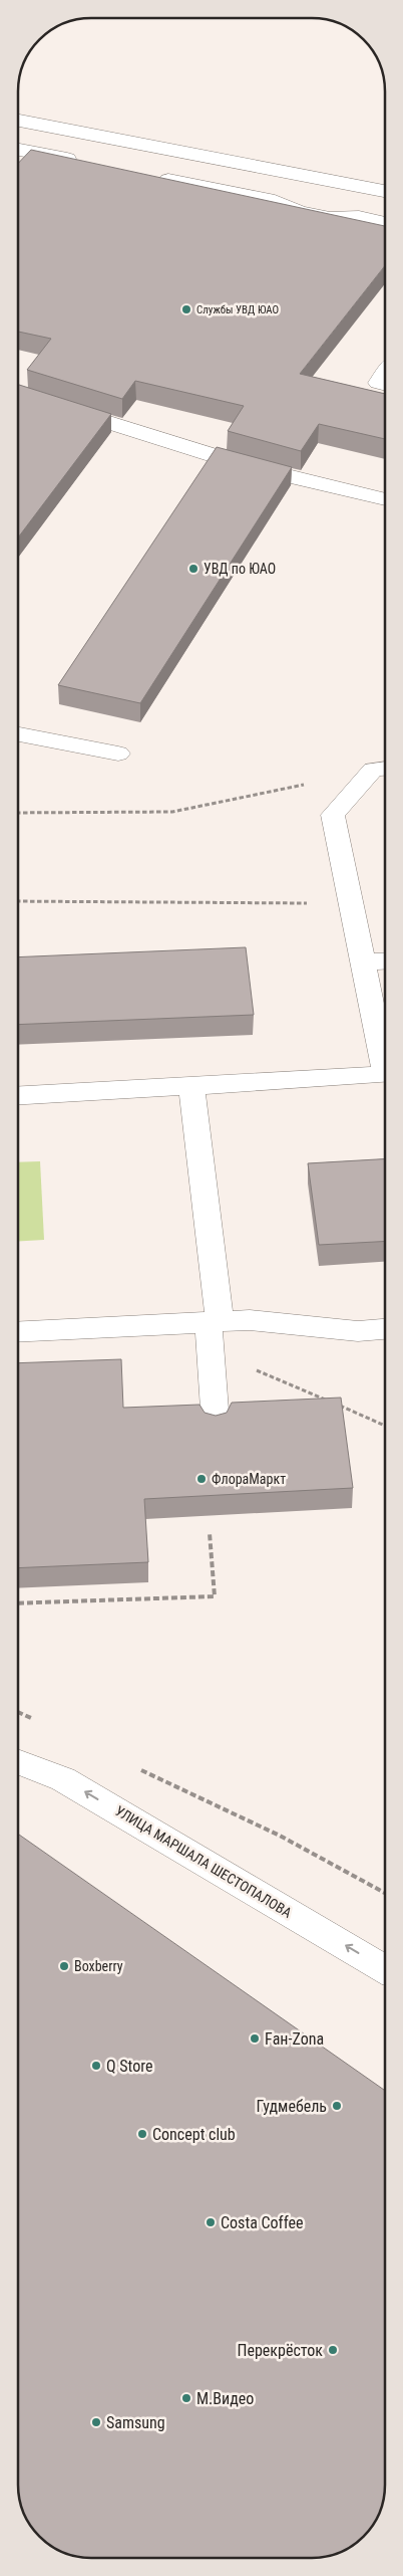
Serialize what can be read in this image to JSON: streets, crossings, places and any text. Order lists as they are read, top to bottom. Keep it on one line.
{"streets":{"street":["УЛИЦА МАРШАЛА ШЕСТОПАЛОВА"]},"one_way":["УЛИЦА МАРШАЛА ШЕСТОПАЛОВА"],"places":["Службы УВД ЮАО","УВД по ЮАО","ФлораМаркт","Boxberry","Fан-Zonа","Q Store","Гудмебель","Concept club","Costa Coffee","Перекрёсток","М.Видео","Samsung"]}
